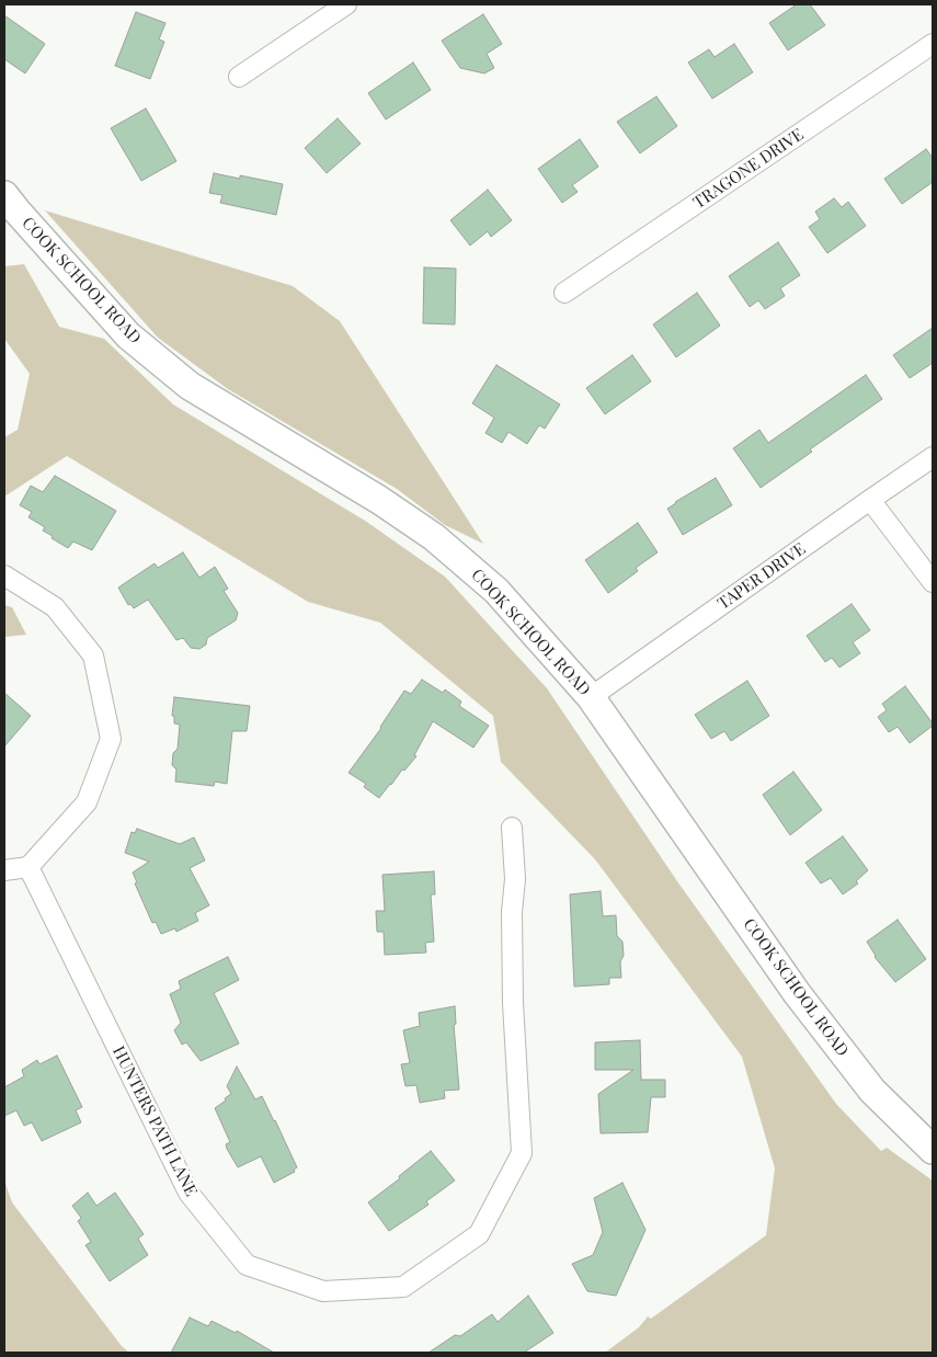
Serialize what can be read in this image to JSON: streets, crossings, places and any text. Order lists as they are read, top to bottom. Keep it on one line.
{"streets":{"street":["TRAGONE DRIVE","COOK SCHOOL ROAD","TAPER DRIVE","HUNTERS PATH LANE"]},"crossings":[["COOK SCHOOL ROAD","TAPER DRIVE"]]}
